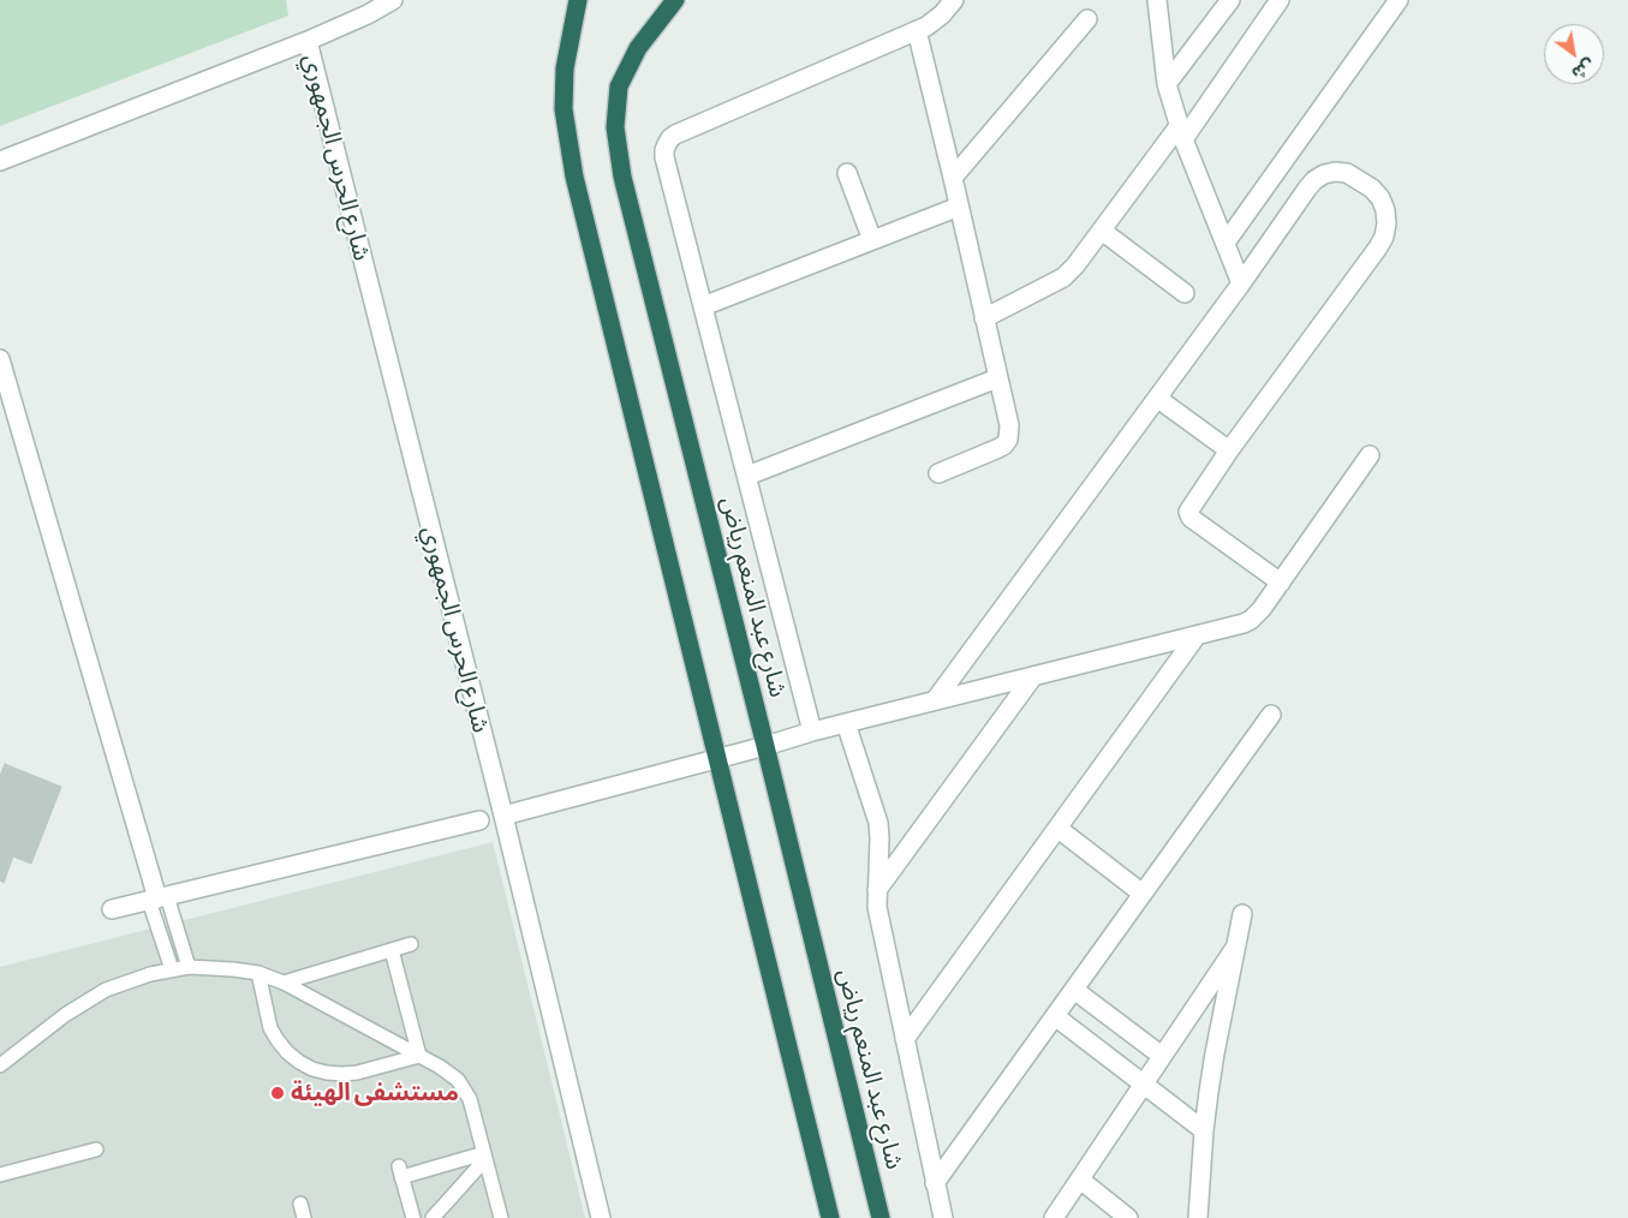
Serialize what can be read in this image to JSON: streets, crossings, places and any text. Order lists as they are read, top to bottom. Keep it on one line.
{"streets":{"highway":["شارع عبد المنعم رياض"],"street":["شارع الحرس الجمهوري"]},"places":["مستشفى الهيئة"],"north":"bottom right"}
